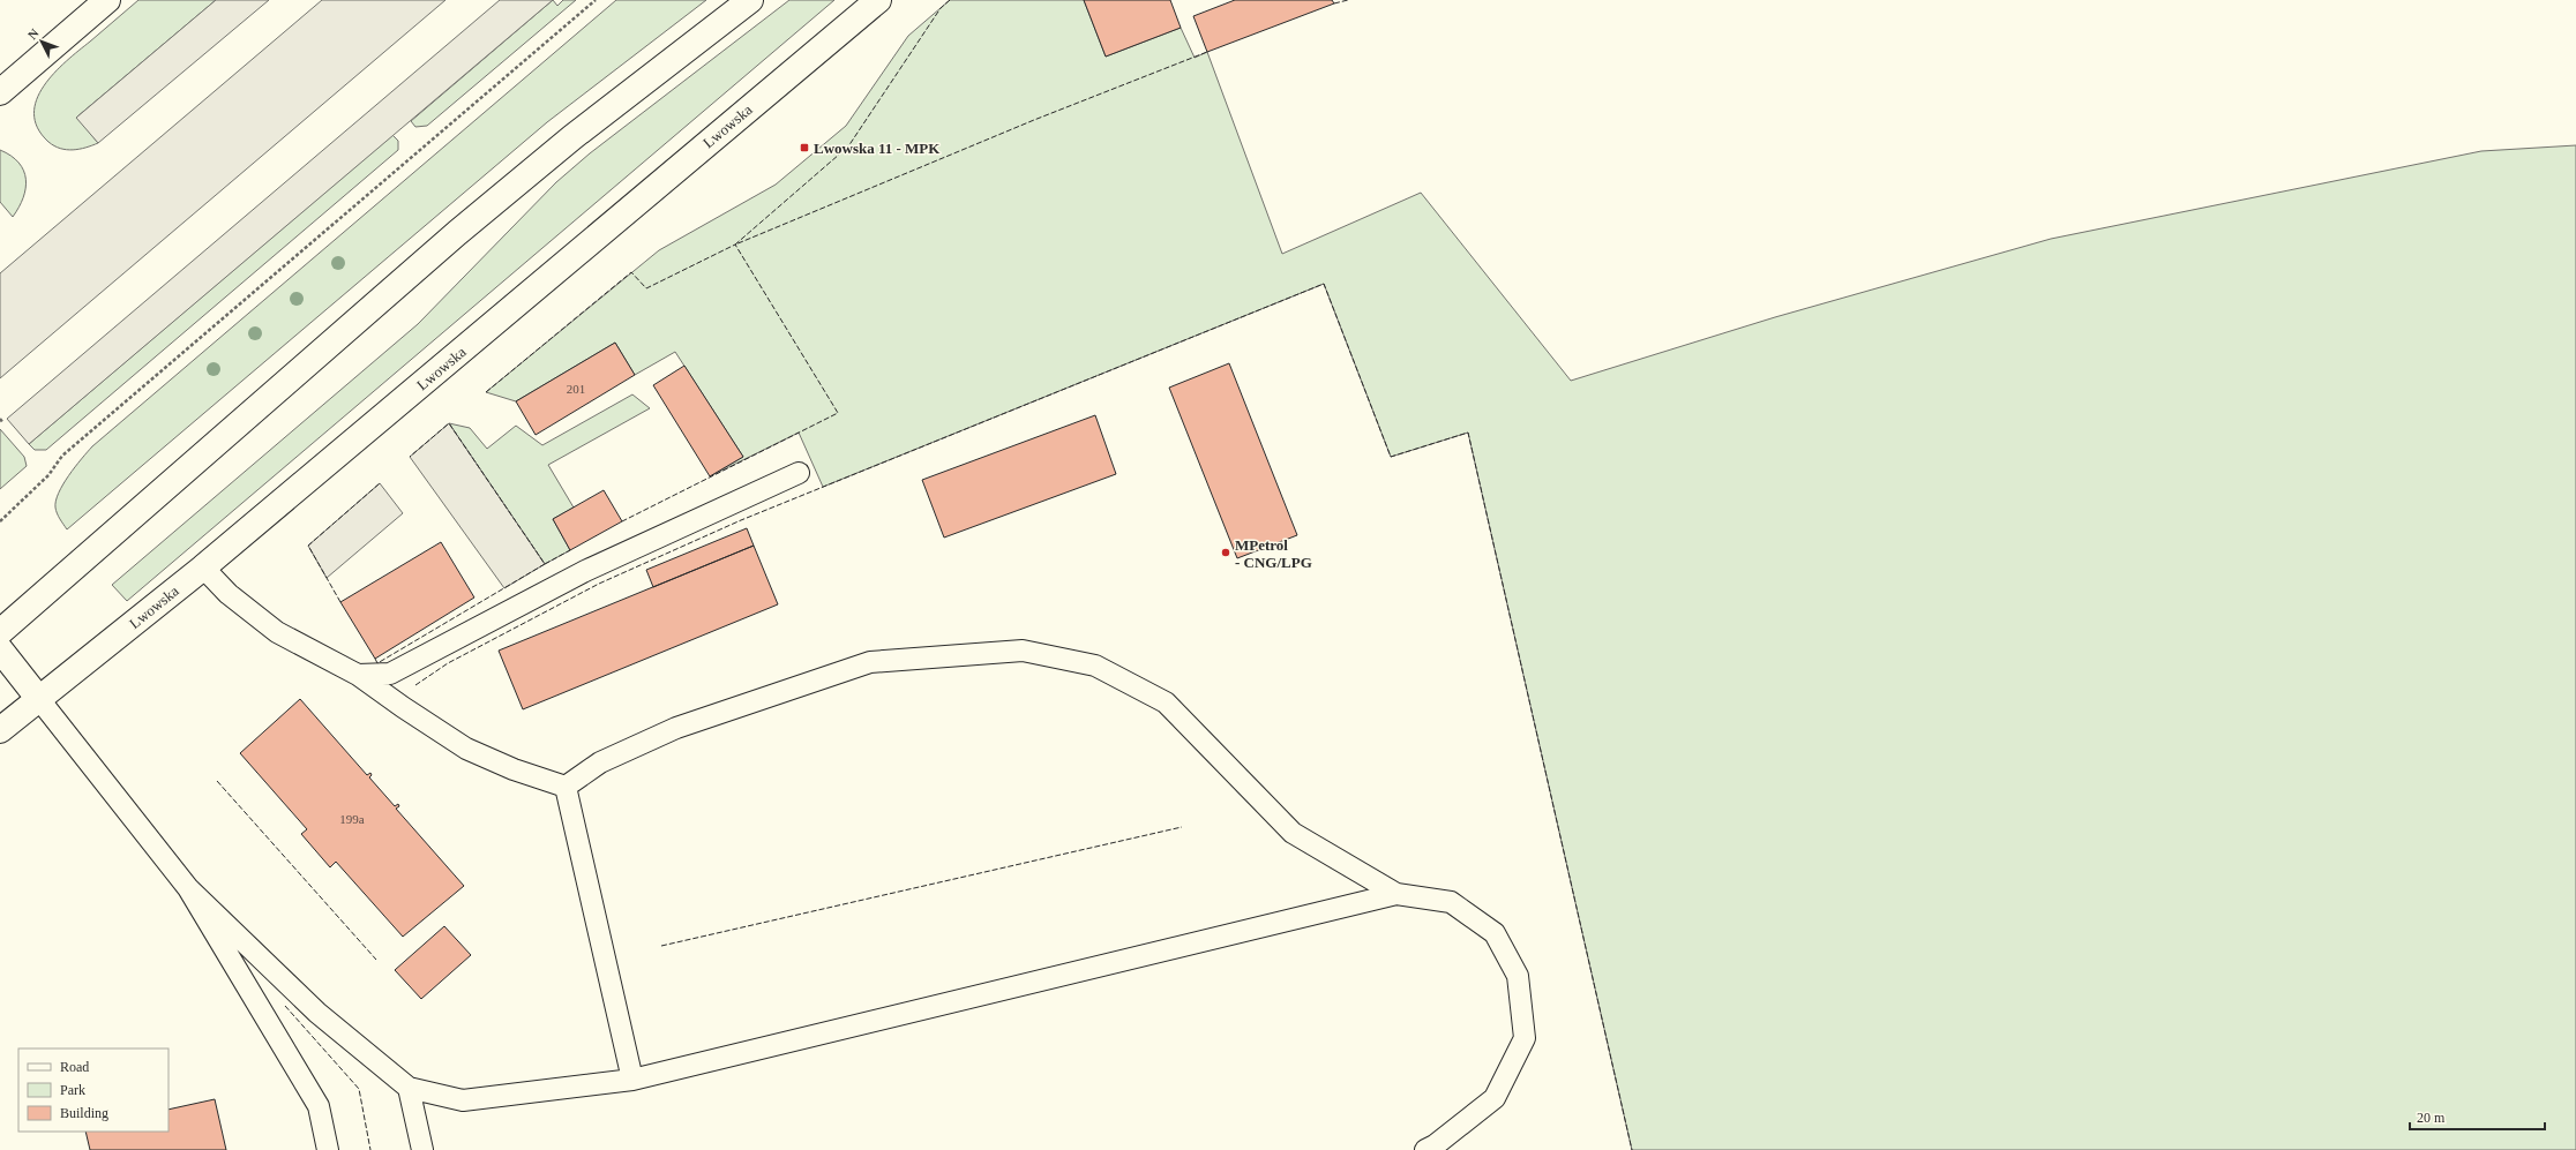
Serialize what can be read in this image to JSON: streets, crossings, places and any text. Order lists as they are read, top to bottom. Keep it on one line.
{"streets":{"main road":["Lwowska"]},"places":{"transit":["Lwowska 11 - MPK"],"other":["MPetrol - CNG/LPG"]},"house_numbers":["201","199a"],"legend":["Road","Park","Building"],"scale_bar":"20 m","north":"top left"}
